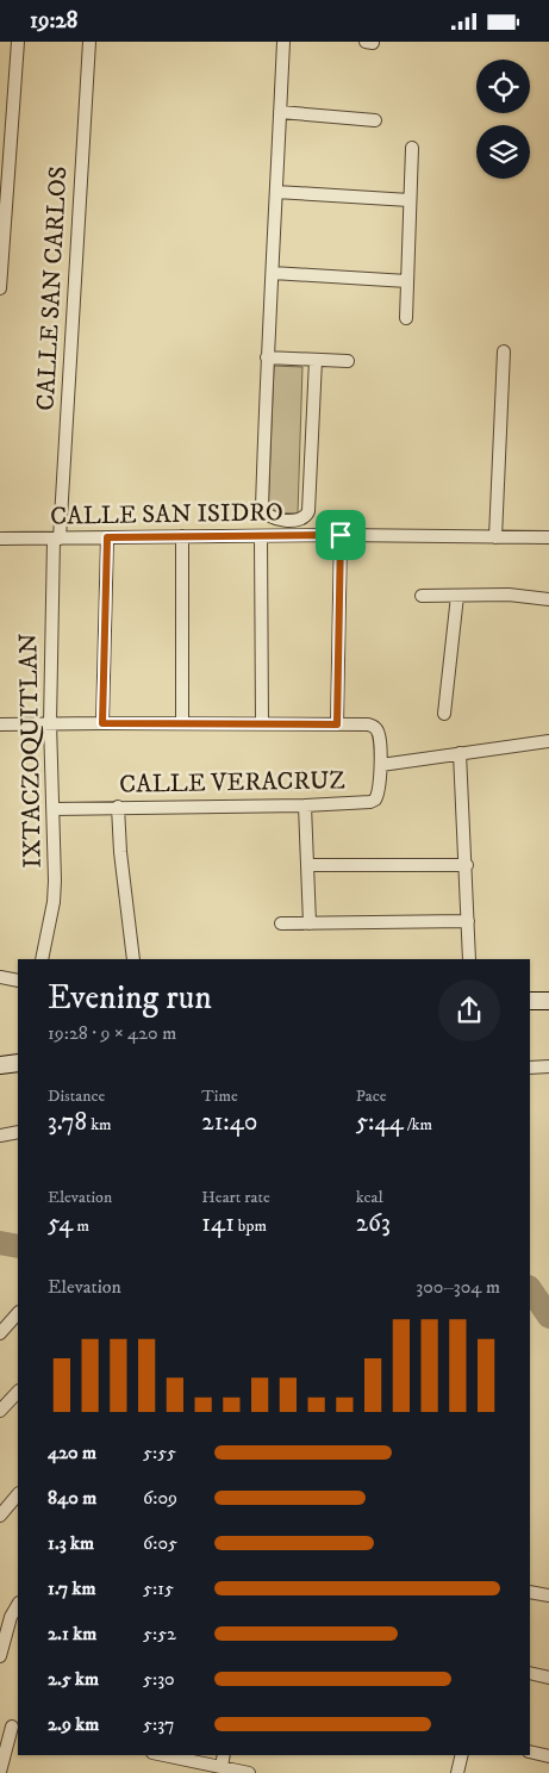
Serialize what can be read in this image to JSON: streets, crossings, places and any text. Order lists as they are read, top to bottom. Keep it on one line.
{"streets":{"street":["CALLE SAN CARLOS","CALLE SAN ISIDRO","IXTACZOQUITLAN","CALLE VERACRUZ"]},"crossings":[["CALLE SAN CARLOS","CALLE SAN ISIDRO"],["CALLE SAN CARLOS","IXTACZOQUITLAN"],["CALLE SAN ISIDRO","IXTACZOQUITLAN"],["IXTACZOQUITLAN","CALLE VERACRUZ"]],"page":{"status":"19:28","heading":["Evening run","19:28 · 9 × 420 m"],"stats":[["Distance","3.78 km"],["Time","21:40"],["Pace","5:44 /km"],["Elevation","54 m"],["Heart rate","141 bpm"],["kcal","263"]],"chart":["Elevation","300–304 m"],"list":[{"name":"420 m","note":"5:55"},{"name":"840 m","note":"6:09"},{"name":"1.3 km","note":"6:05"},{"name":"1.7 km","note":"5:15"},{"name":"2.1 km","note":"5:52"},{"name":"2.5 km","note":"5:30"},{"name":"2.9 km","note":"5:37"}]}}
